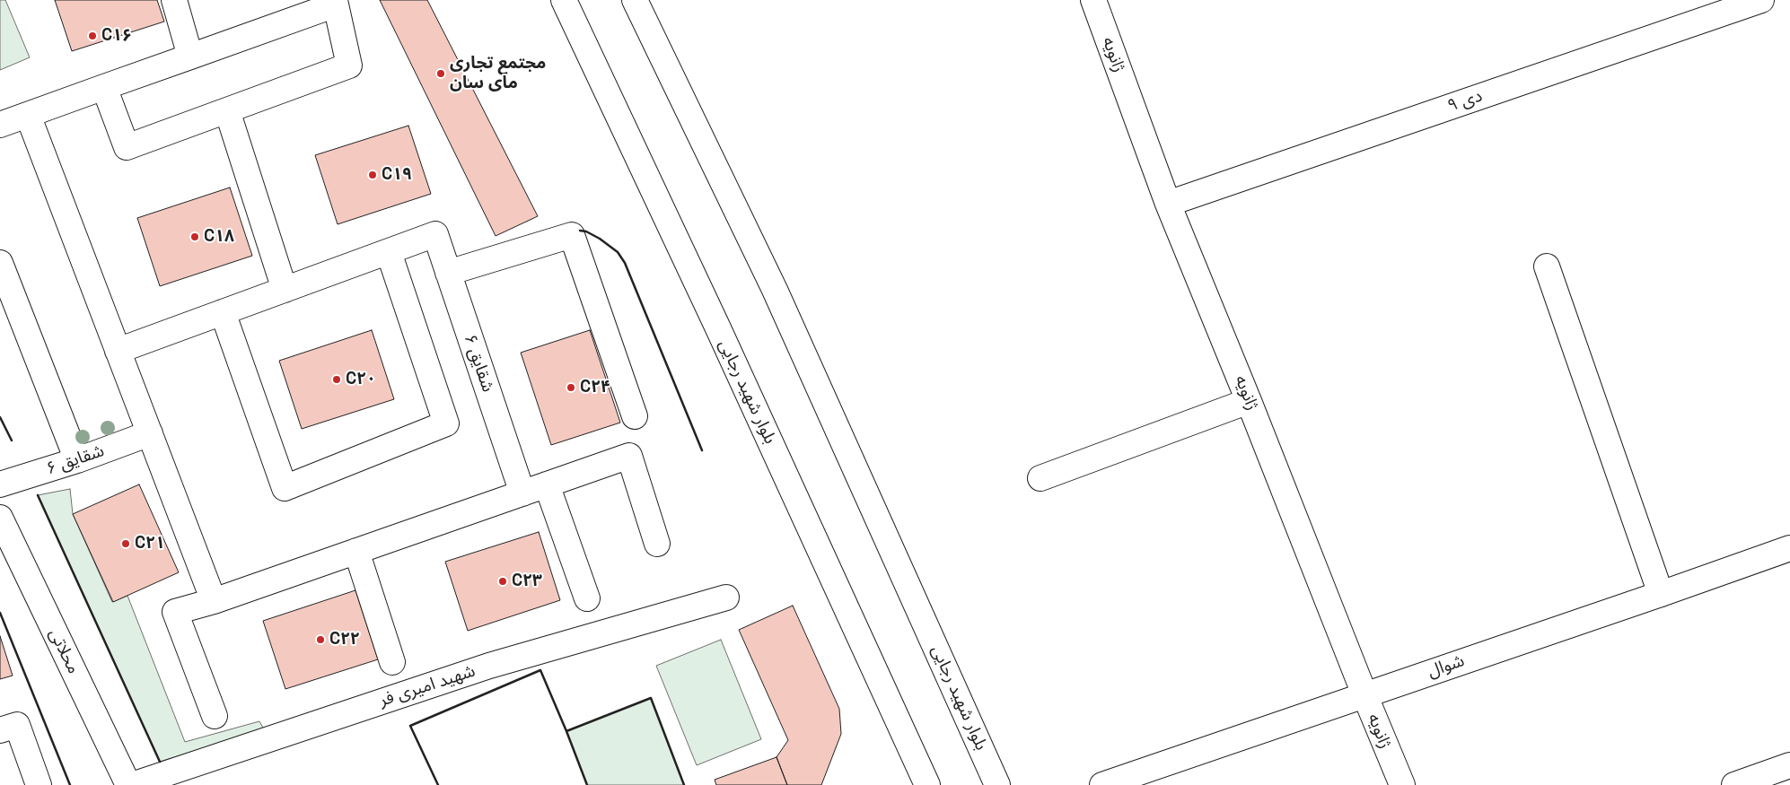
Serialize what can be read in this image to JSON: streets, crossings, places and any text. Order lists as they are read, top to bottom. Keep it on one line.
{"streets":{"street":["ژانویه","۹ دی","شقایق ۶","بلوار شهید رجایی","محلاتی","شوال","شهید امیری فر"]},"crossings":[["ژانویه","۹ دی"],["ژانویه","شوال"],["محلاتی","شهید امیری فر"]],"places":["C۱۶","مجتمع تجاری مای سان","C۱۹","C۱۸","C۲۰","C۲۴","C۲۱","C۲۳","C۲۲"]}
